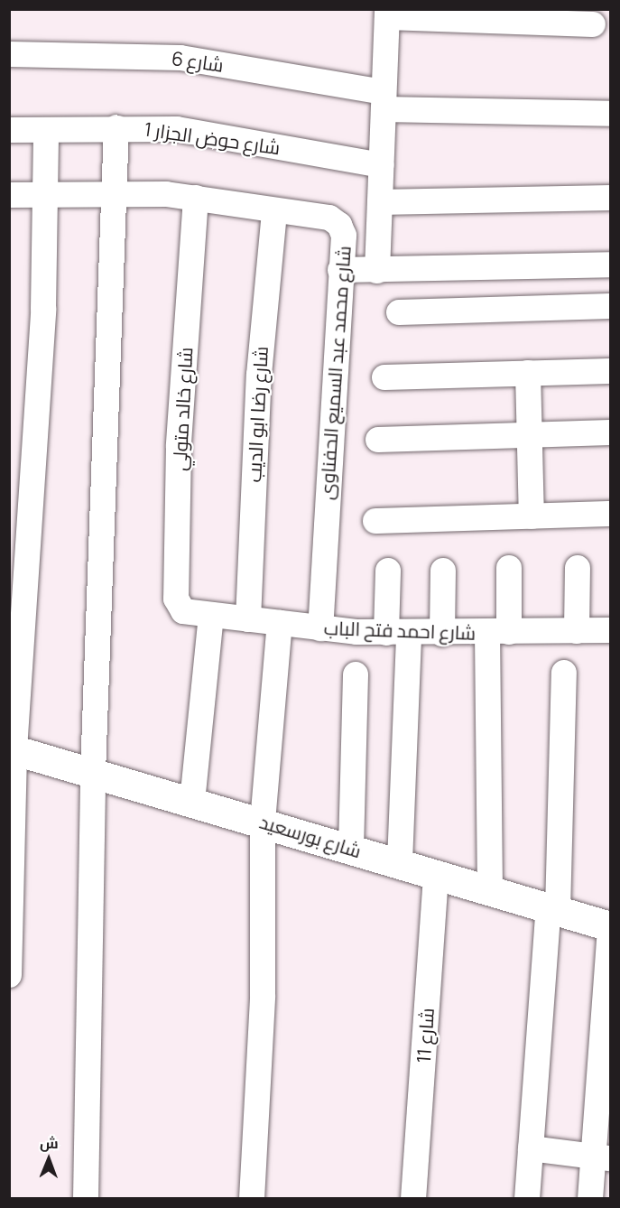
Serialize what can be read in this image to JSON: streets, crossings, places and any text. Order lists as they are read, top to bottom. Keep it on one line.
{"streets":{"main road":["شارع بورسعيد"],"street":["شارع 6","شارع حوض الجزار 1","شارع محمد عبد السميع الحفناوى","شارع خالد متولي","شارع رضا ابو الديب","شارع احمد فتح الباب","شارع 11"]},"crossings":[["شارع محمد عبد السميع الحفناوى","شارع خالد متولي"],["شارع محمد عبد السميع الحفناوى","شارع رضا ابو الديب"],["شارع محمد عبد السميع الحفناوى","شارع احمد فتح الباب"],["شارع خالد متولي","شارع احمد فتح الباب"],["شارع رضا ابو الديب","شارع احمد فتح الباب"],["شارع بورسعيد","شارع 11"]],"north":"top"}
